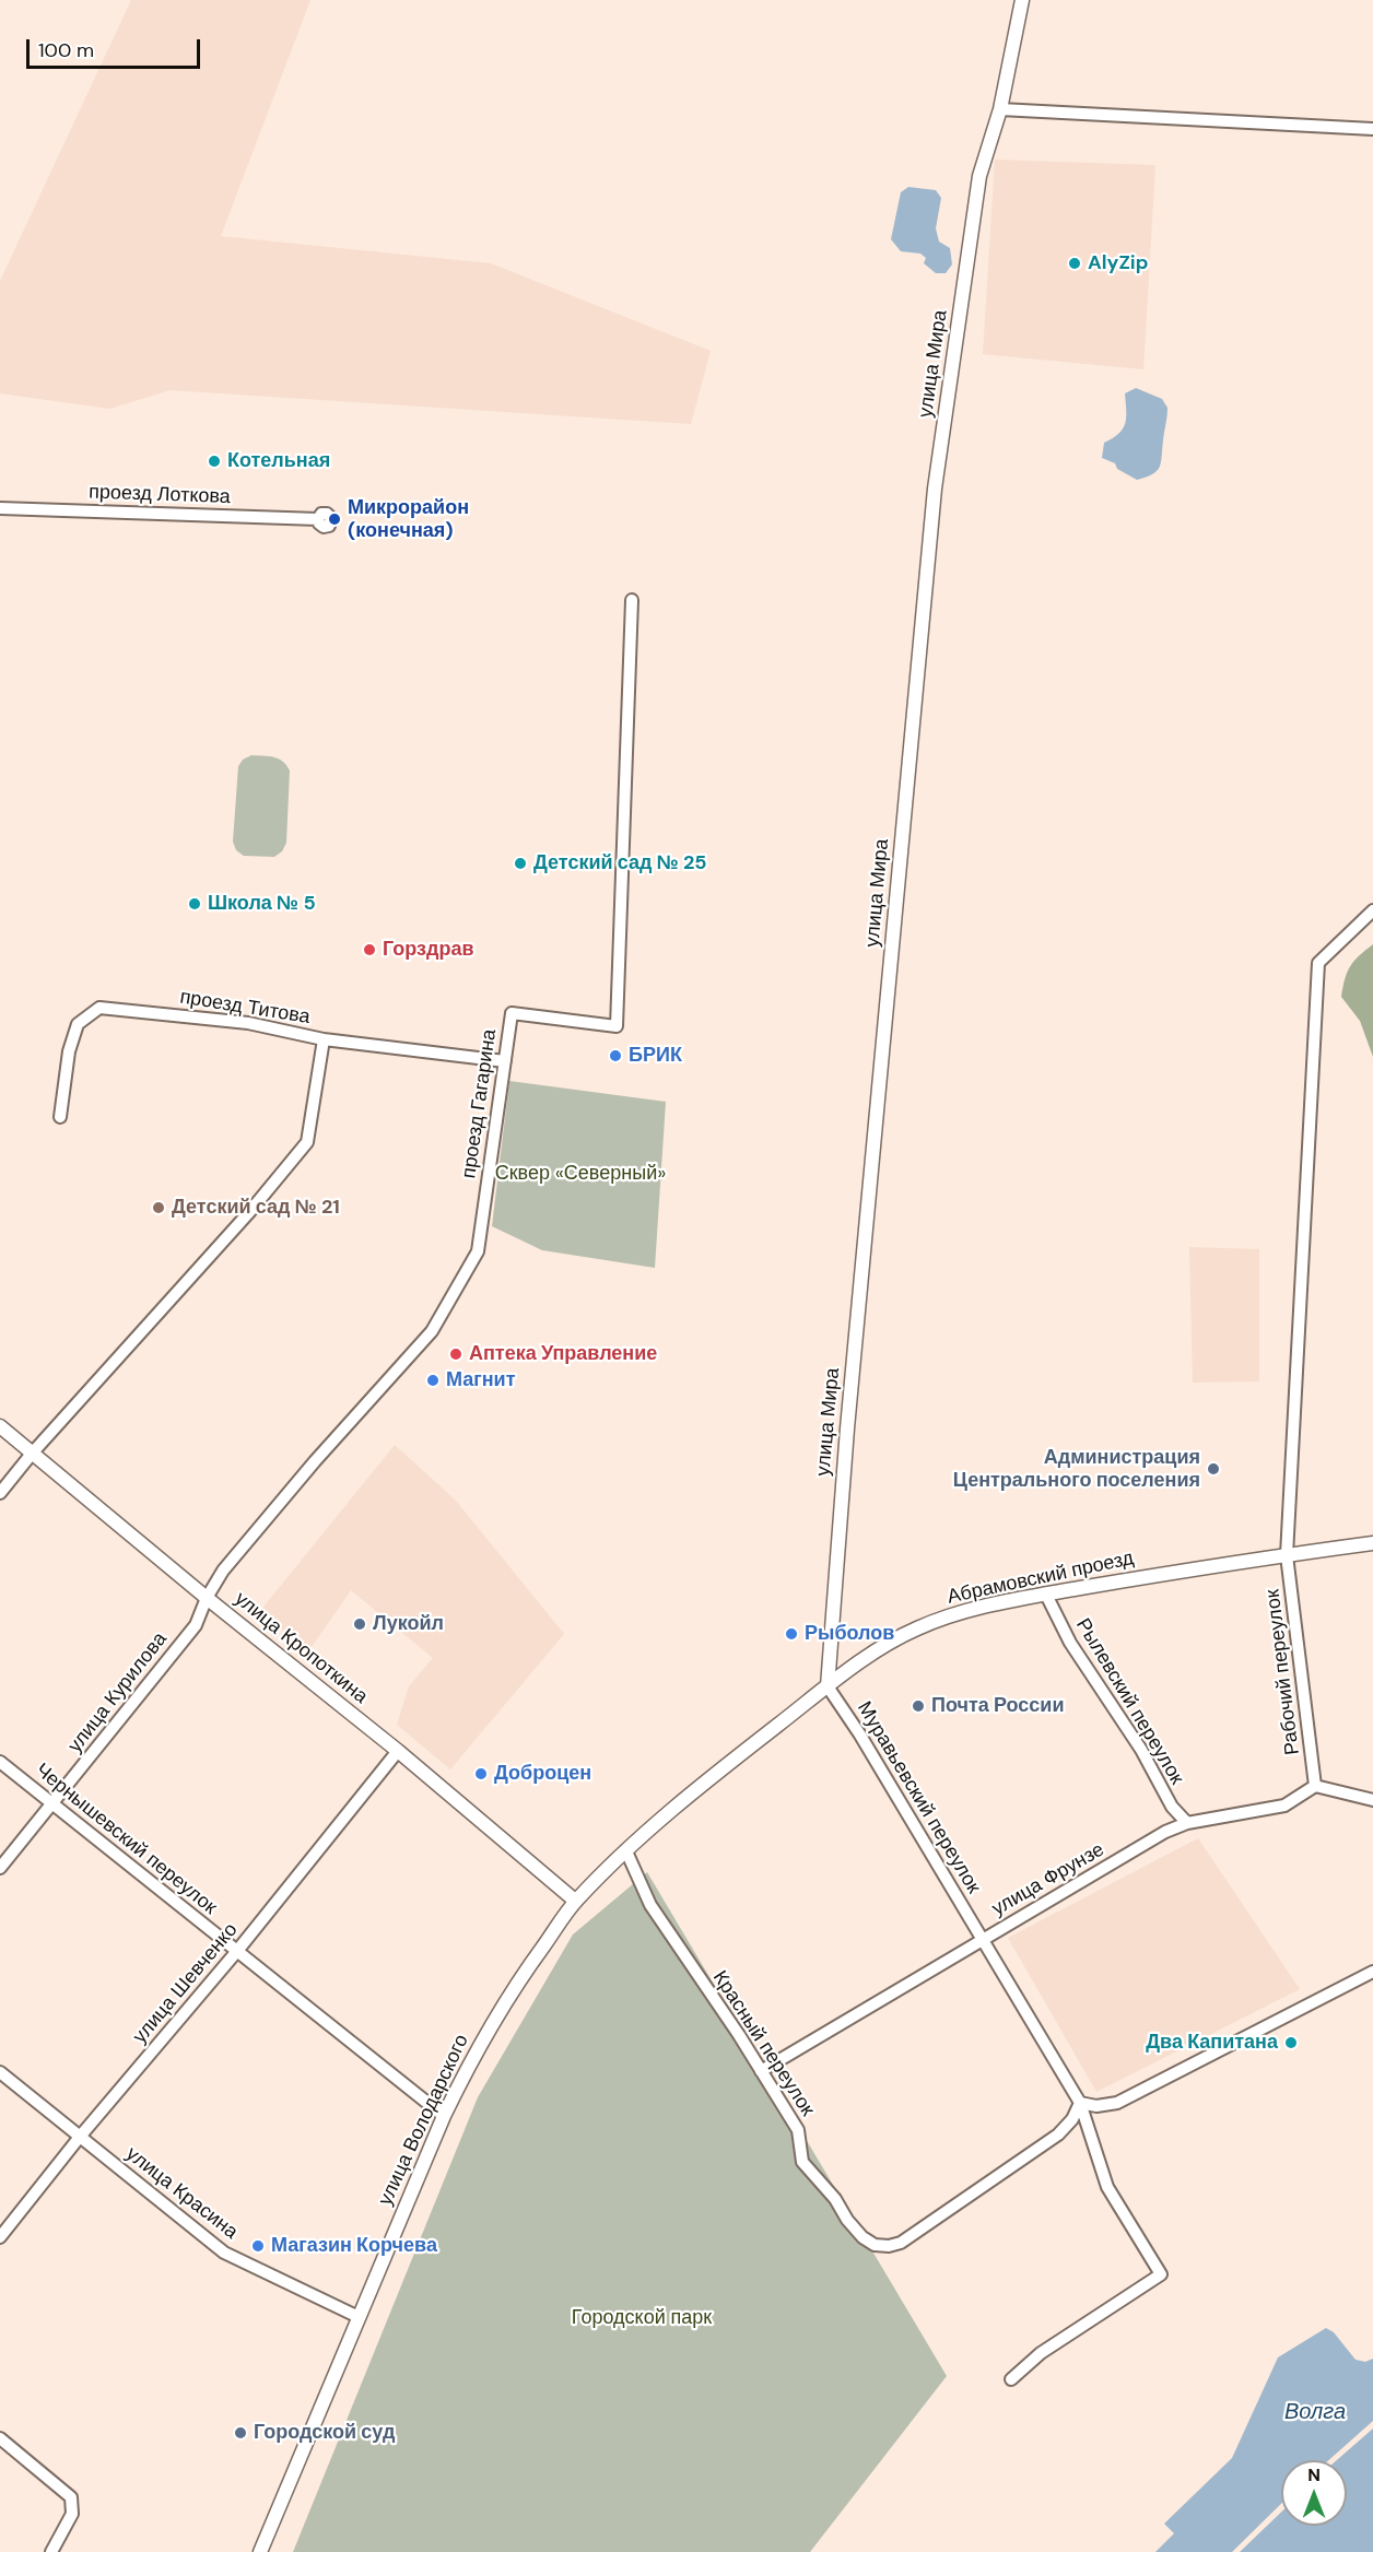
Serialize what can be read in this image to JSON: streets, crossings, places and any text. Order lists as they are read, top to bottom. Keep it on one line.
{"streets":{"street":["улица Мира","проезд Лоткова","проезд Титова","проезд Гагарина","Абрамовский проезд","улица Кропоткина","Рабочий переулок","улица Курилова","Рылевский переулок","Муравьевский переулок","Чернышевский переулок","улица Фрунзе","улица Шевченко","Красный переулок","улица Володарского","улица Красина"]},"crossings":[["улица Мира","Абрамовский проезд"],["улица Мира","Муравьевский переулок"],["проезд Титова","проезд Гагарина"],["проезд Гагарина","улица Кропоткина"],["проезд Гагарина","улица Курилова"],["Абрамовский проезд","улица Кропоткина"],["Абрамовский проезд","Рабочий переулок"],["Абрамовский проезд","Рылевский переулок"],["Абрамовский проезд","Муравьевский переулок"],["Абрамовский проезд","Красный переулок"],["Абрамовский проезд","улица Володарского"],["улица Кропоткина","улица Курилова"],["улица Кропоткина","улица Шевченко"],["улица Кропоткина","улица Володарского"],["Рабочий переулок","улица Фрунзе"],["улица Курилова","Чернышевский переулок"],["Рылевский переулок","улица Фрунзе"],["Муравьевский переулок","улица Фрунзе"],["Муравьевский переулок","Красный переулок"],["Чернышевский переулок","улица Шевченко"],["Чернышевский переулок","улица Володарского"],["улица Фрунзе","Красный переулок"],["улица Шевченко","улица Красина"],["улица Володарского","улица Красина"]],"water":["Волга"],"parks":["Сквер «Северный»","Городской парк"],"places":["AlyZip","Котельная","Микрорайон (конечная)","Детский сад № 25","Школа № 5","Горздрав","БРИК","Детский сад № 21","Аптека Управление","Магнит","Администрация Центрального поселения","Лукойл","Рыболов","Почта России","Доброцен","Два Капитана","Магазин Корчева","Городской суд"],"scale_bar":"100 m","north":"top"}
